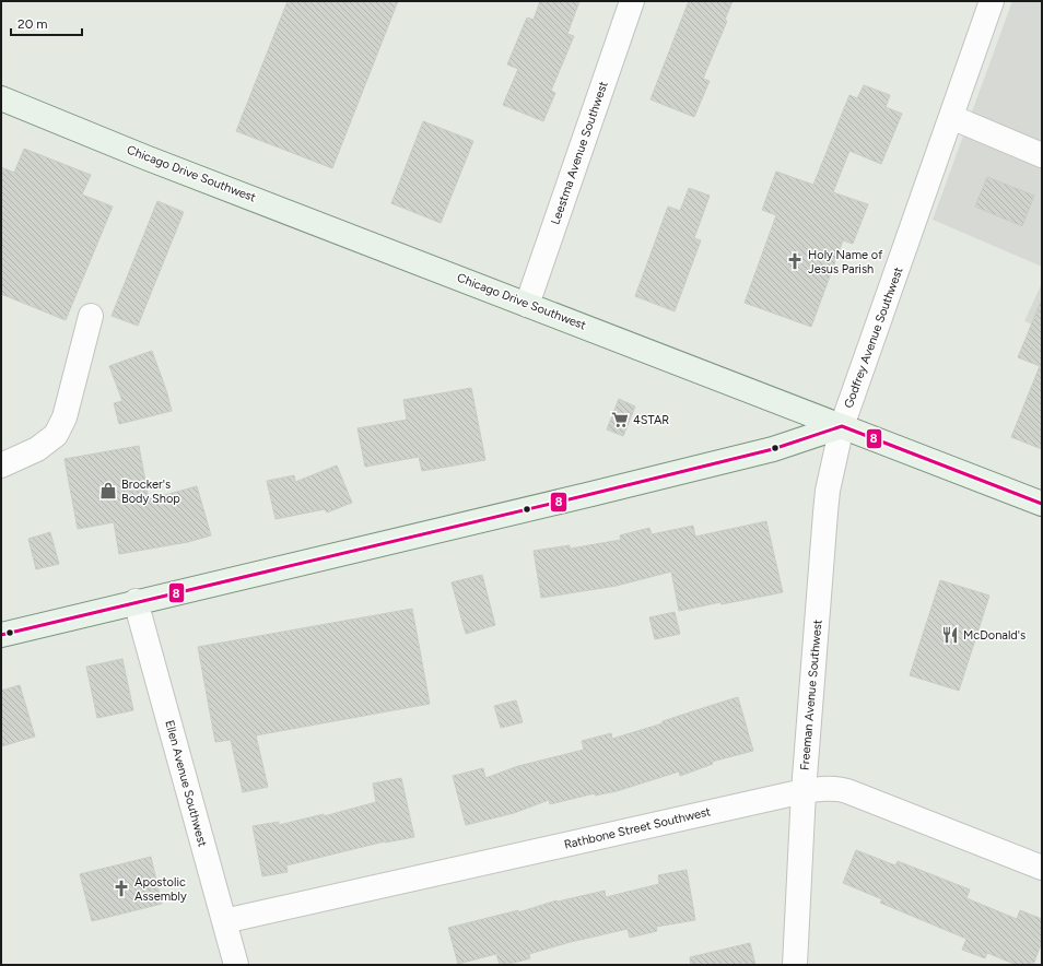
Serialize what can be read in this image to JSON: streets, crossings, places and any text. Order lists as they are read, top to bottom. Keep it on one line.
{"streets":{"main road":["Chicago Drive Southwest"],"street":["Leestma Avenue Southwest","Godfrey Avenue Southwest","Freeman Avenue Southwest","Ellen Avenue Southwest","Rathbone Street Southwest"]},"crossings":[["Leestma Avenue Southwest","Chicago Drive Southwest"],["Chicago Drive Southwest","Godfrey Avenue Southwest"],["Chicago Drive Southwest","Freeman Avenue Southwest"],["Godfrey Avenue Southwest","Freeman Avenue Southwest"],["Freeman Avenue Southwest","Rathbone Street Southwest"],["Ellen Avenue Southwest","Rathbone Street Southwest"]],"places":{"church":["Holy Name of Jesus Parish","Apostolic Assembly"],"supermarket":["4STAR"],"shop":["Brocker's Body Shop"],"restaurant":["McDonald's"]},"lines":["transit line 8"],"scale_bar":"20 m"}
